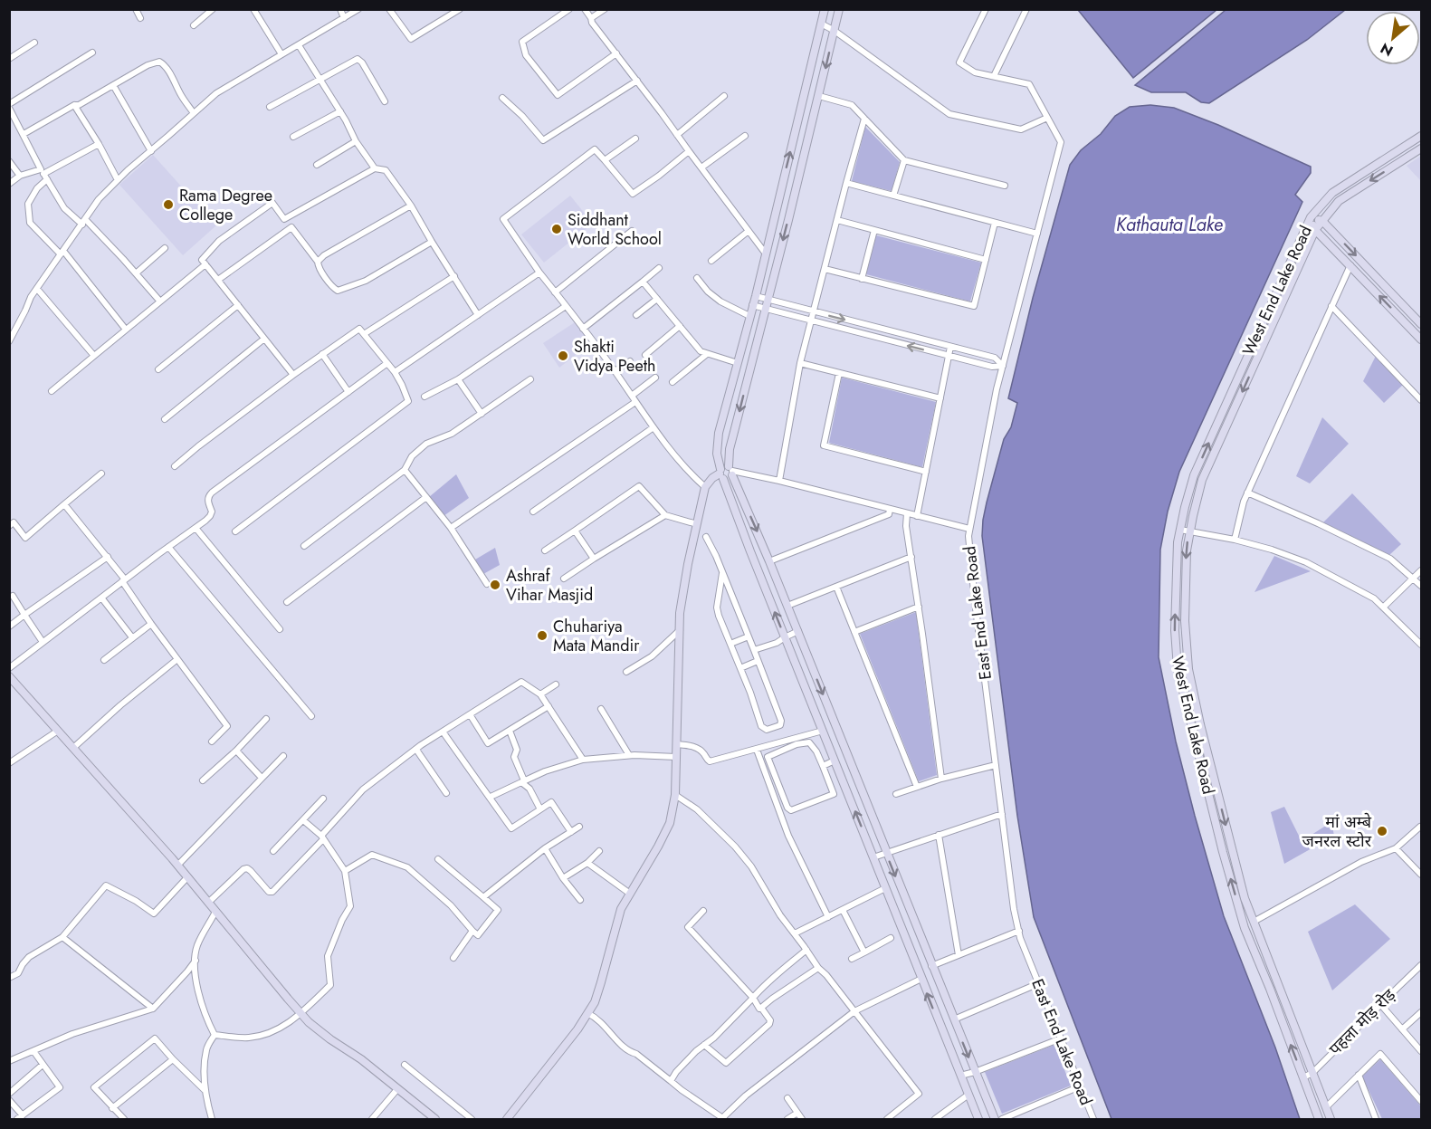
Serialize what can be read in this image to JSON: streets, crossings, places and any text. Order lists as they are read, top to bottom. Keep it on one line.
{"streets":{"street":["West End Lake Road","East End Lake Road","पहला मोड़ रोड़"]},"crossings":[["West End Lake Road","पहला मोड़ रोड़"]],"water":["Kathauta Lake"],"places":["Rama Degree College","Siddhant World School","Shakti Vidya Peeth","Ashraf Vihar Masjid","Chuhariya Mata Mandir","मां अम्बे जनरल स्टोर"],"north":"bottom left"}
